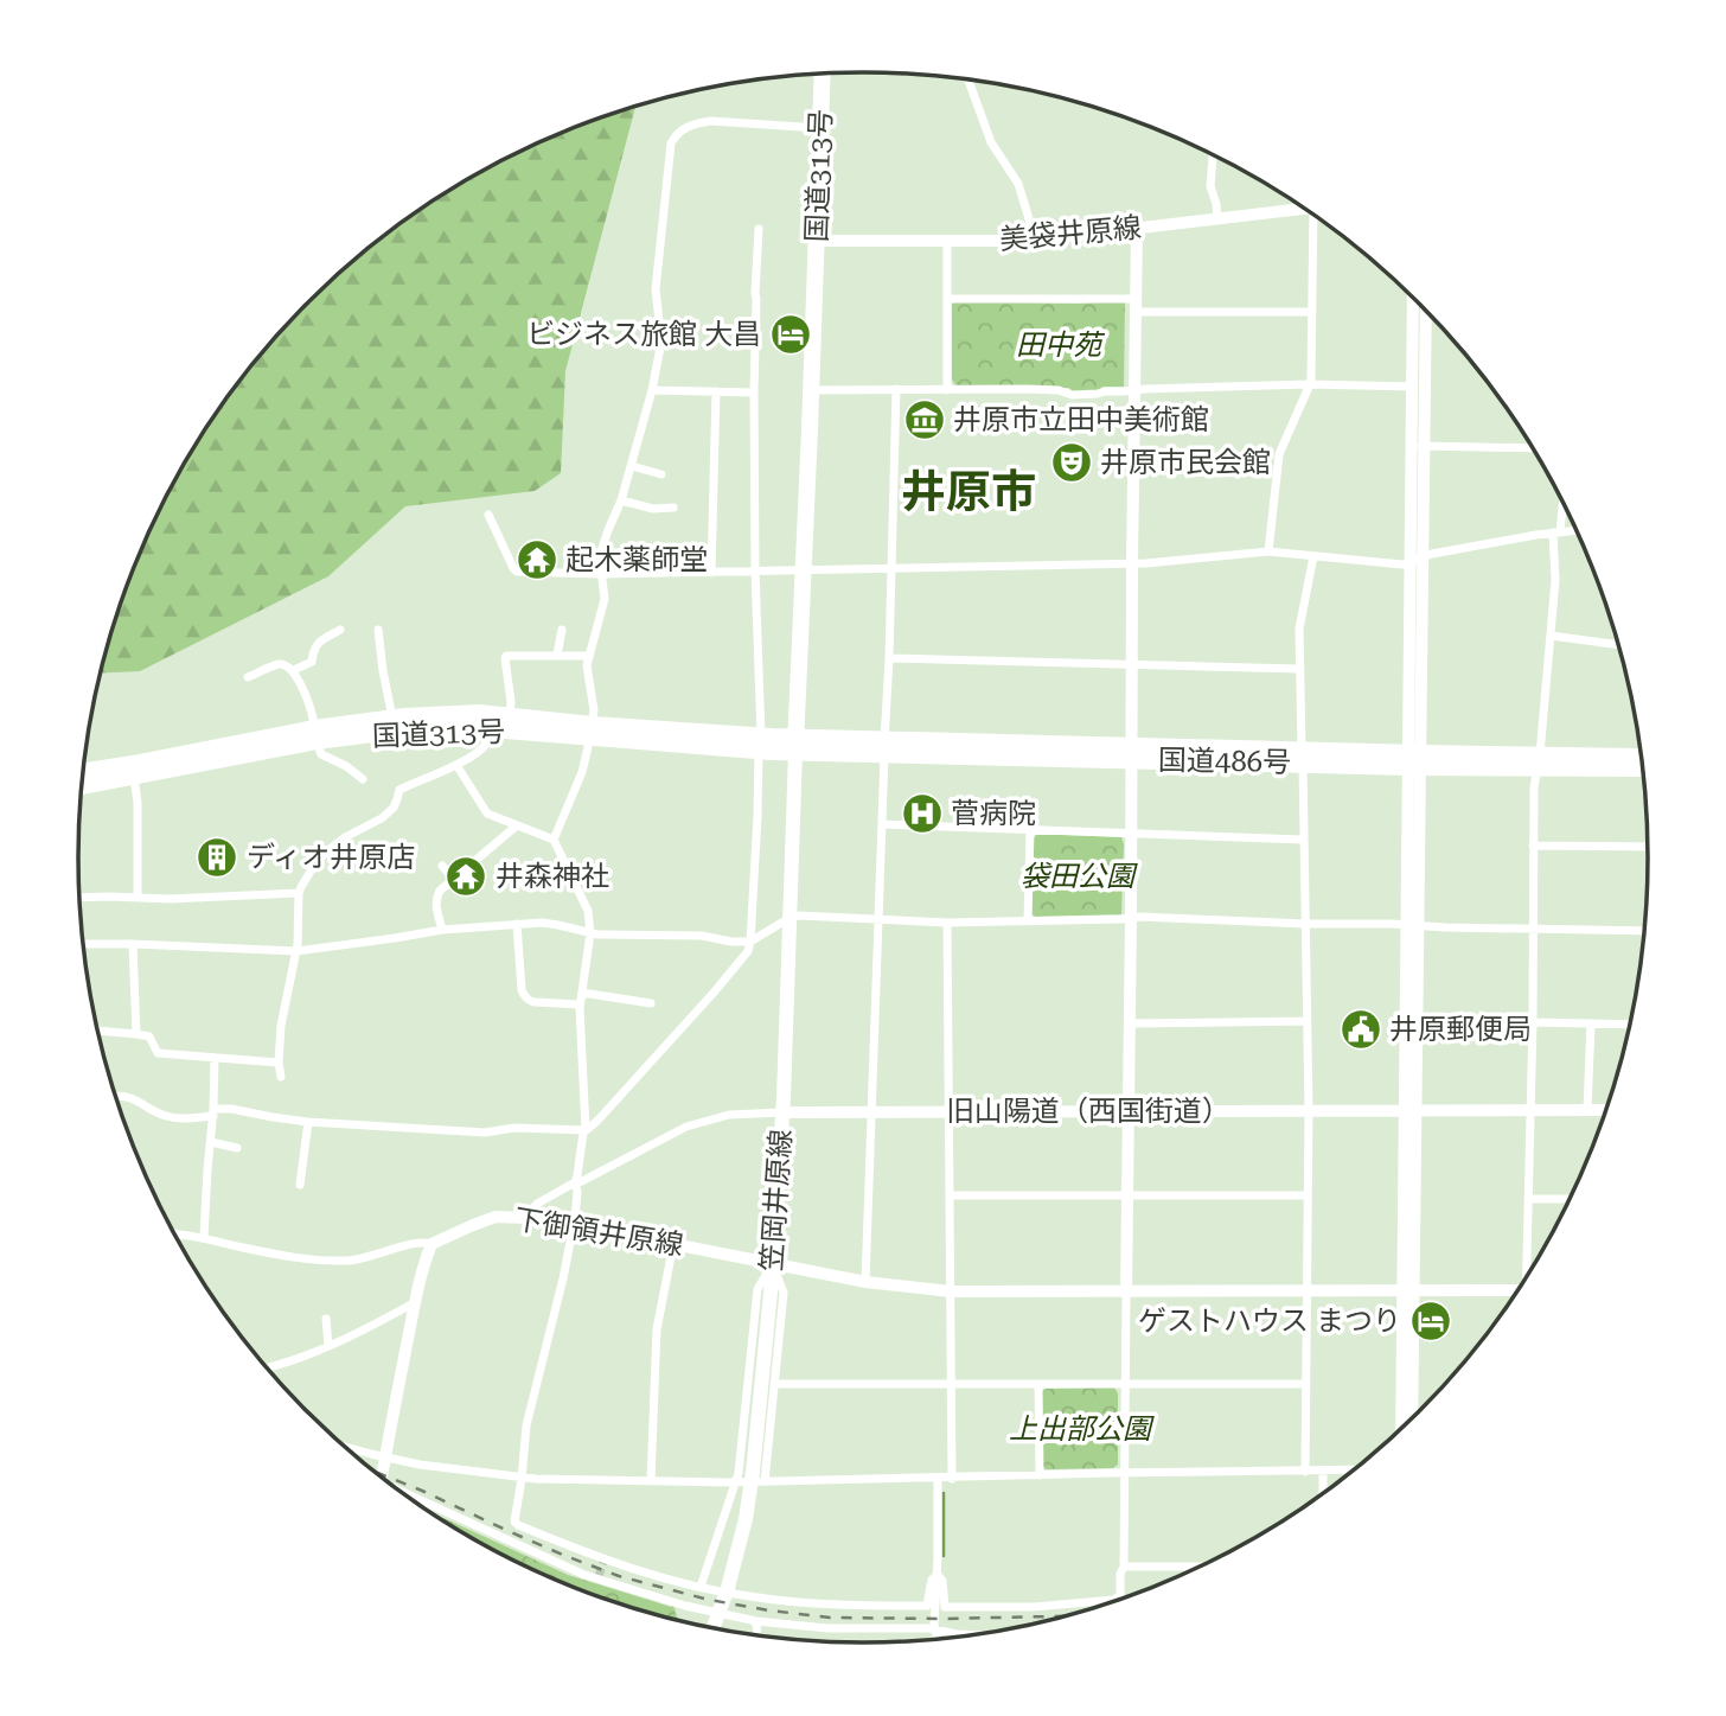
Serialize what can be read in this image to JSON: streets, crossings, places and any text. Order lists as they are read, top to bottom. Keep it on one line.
{"streets":{"highway":["国道313号","国道486号"],"main road":["笠岡井原線"],"street":["美袋井原線","旧山陽道（西国街道）","下御領井原線"]},"crossings":[["国道313号","美袋井原線"],["国道313号","国道486号"],["国道313号","笠岡井原線"],["国道486号","笠岡井原線"],["旧山陽道（西国街道）","笠岡井原線"],["旧山陽道（西国街道）","下御領井原線"],["笠岡井原線","下御領井原線"]],"districts":["井原市"],"parks":["田中苑","袋田公園","上出部公園"],"places":{"hotel":["ビジネス旅館 大昌","ゲストハウス まつり"],"museum":["井原市立田中美術館"],"theatre":["井原市民会館"],"temple":["起木薬師堂","井森神社"],"hospital":["菅病院"],"building":["ディオ井原店"],"public building":["井原郵便局"]}}
